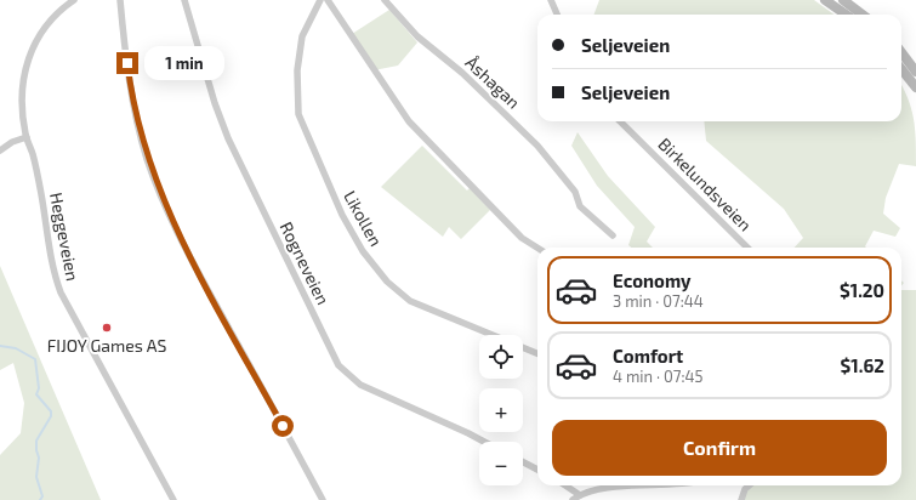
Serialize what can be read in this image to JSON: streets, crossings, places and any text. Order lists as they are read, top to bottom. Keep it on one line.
{"streets":{"street":["Åshagan","Birkelundsveien","Likollen","Heggeveien","Rogneveien"]},"places":["FIJOY Games AS"],"page":{"banner":["Seljeveien","Seljeveien"],"bubble":"1 min","list":[{"name":"Economy","note":"3 min · 07:44","value":"$1.20"},{"name":"Comfort","note":"4 min · 07:45","value":"$1.62"}],"map_buttons":["+","−"],"buttons":"Confirm"}}
